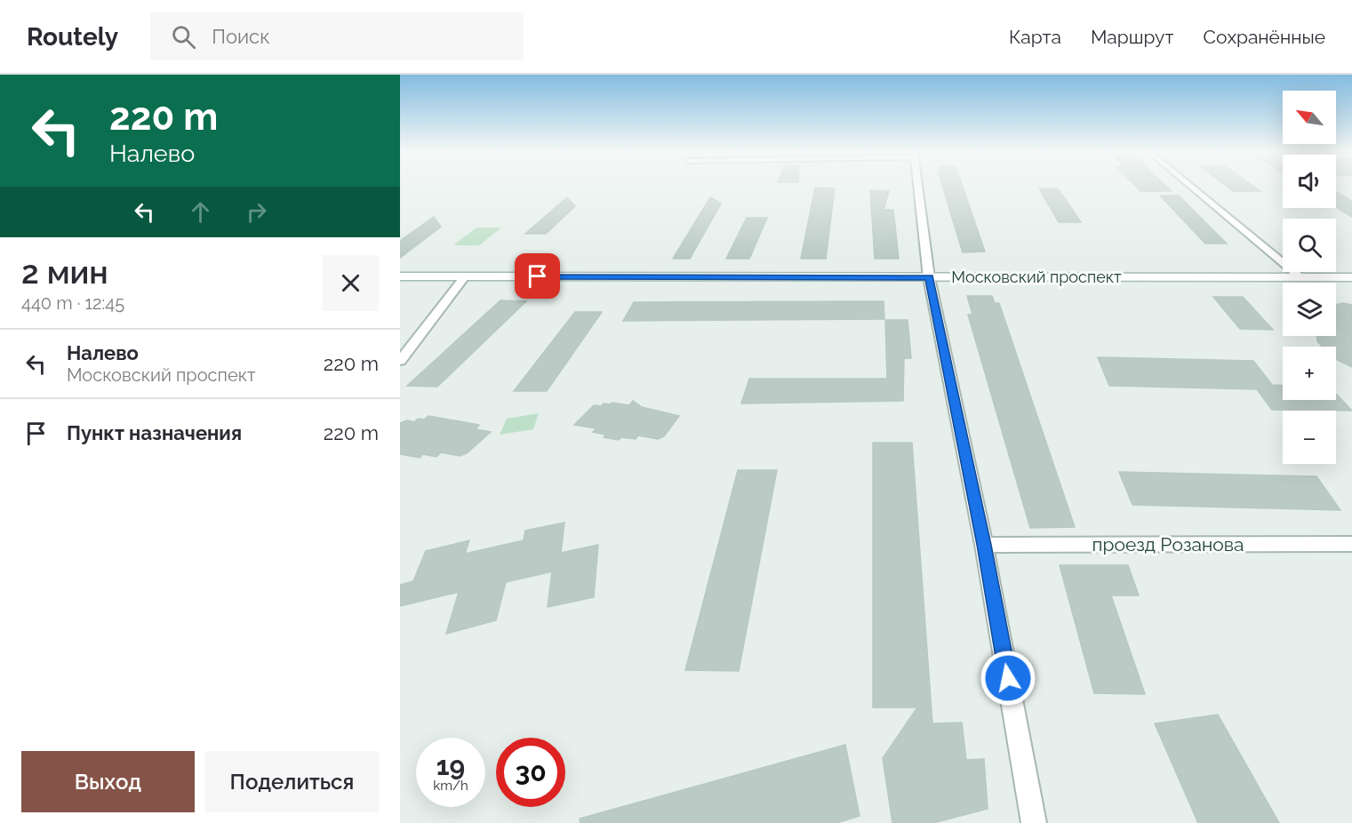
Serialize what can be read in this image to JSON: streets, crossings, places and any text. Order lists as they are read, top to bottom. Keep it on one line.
{"streets":{"main road":["Московский проспект"],"street":["проезд Розанова"]},"north":"top left","page":{"header":"Routely","search":"Поиск","nav":["Карта","Маршрут","Сохранённые"],"turn":["220 m","Налево"],"map_buttons":["+","−"],"heading":["2 мин","440 m · 12:45"],"list":[{"name":"Налево","note":"Московский проспект","value":"220 m"},{"name":"Пункт назначения","value":"220 m"}],"speed":"19 km/h","limit":"30","buttons":["Выход","Поделиться"]}}
